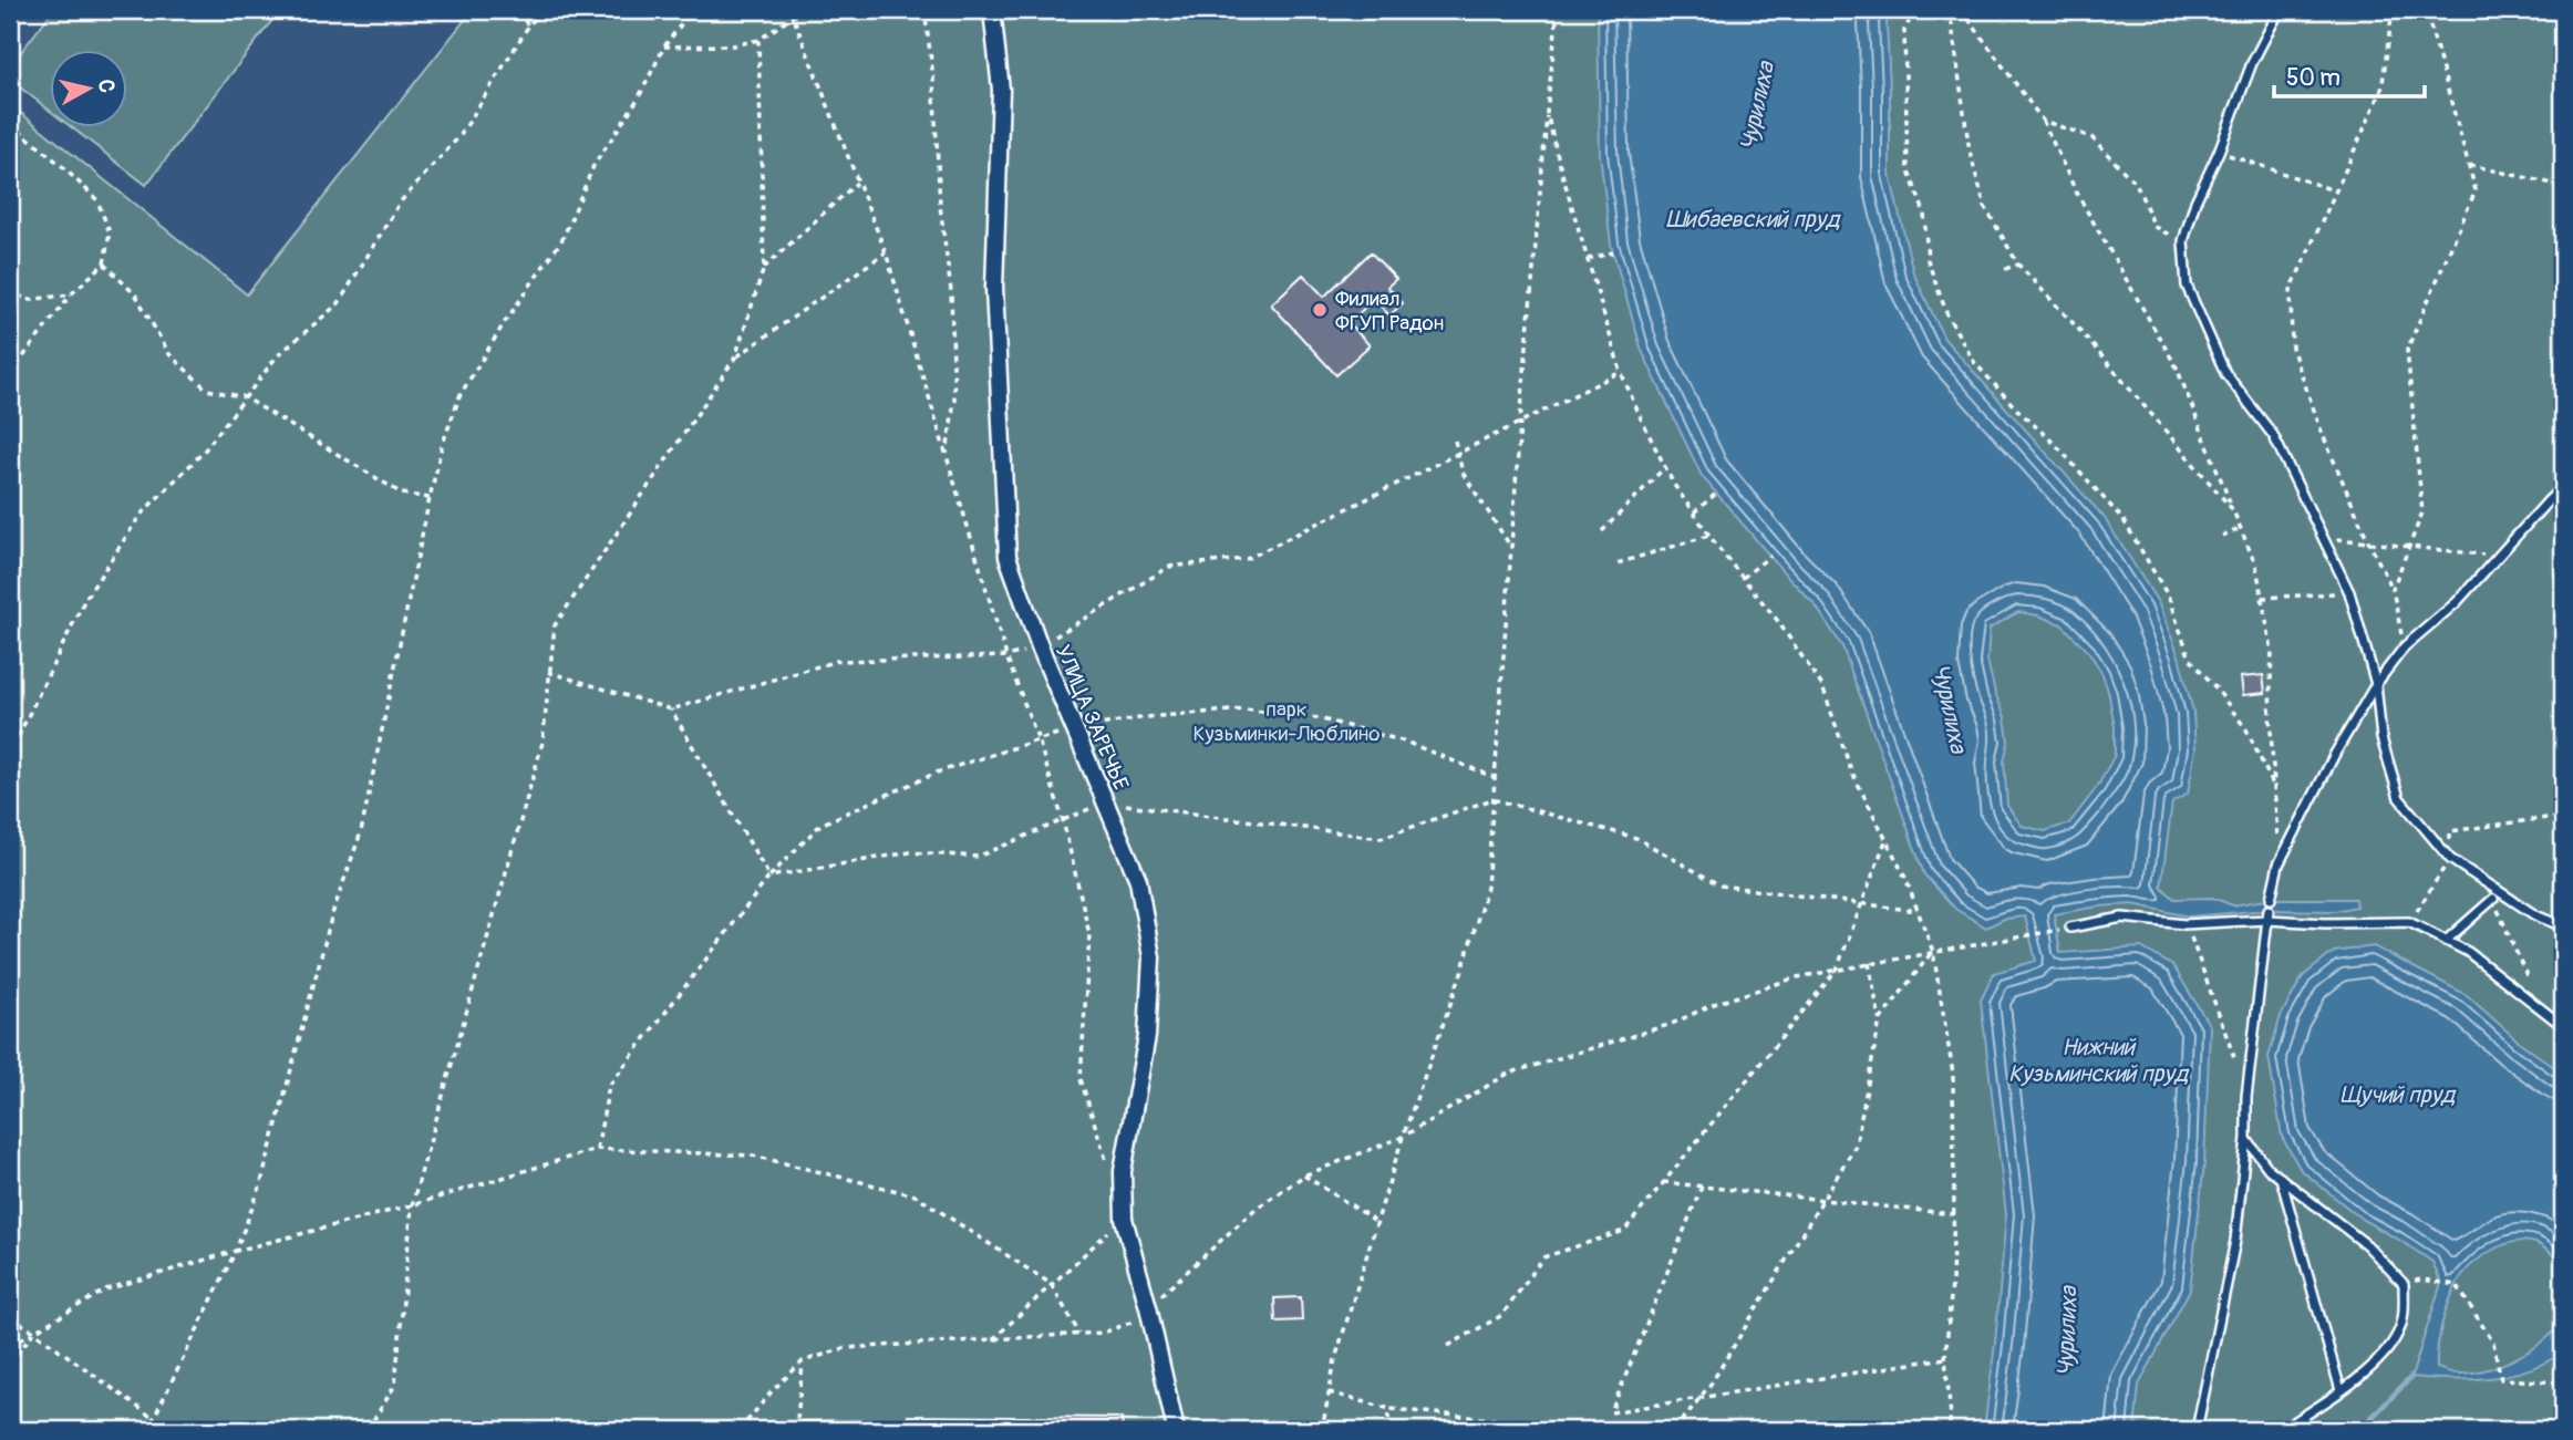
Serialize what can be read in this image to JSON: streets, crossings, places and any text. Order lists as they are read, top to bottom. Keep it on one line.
{"streets":{"street":["УЛИЦА ЗАРЕЧЬЕ"]},"water":["Чурилиха","Шибаевский пруд","Нижний Кузьминский пруд","Щучий пруд"],"parks":["парк Кузьминки-Люблино"],"places":["Филиал ФГУП Радон"],"scale_bar":"50 m","north":"right"}
